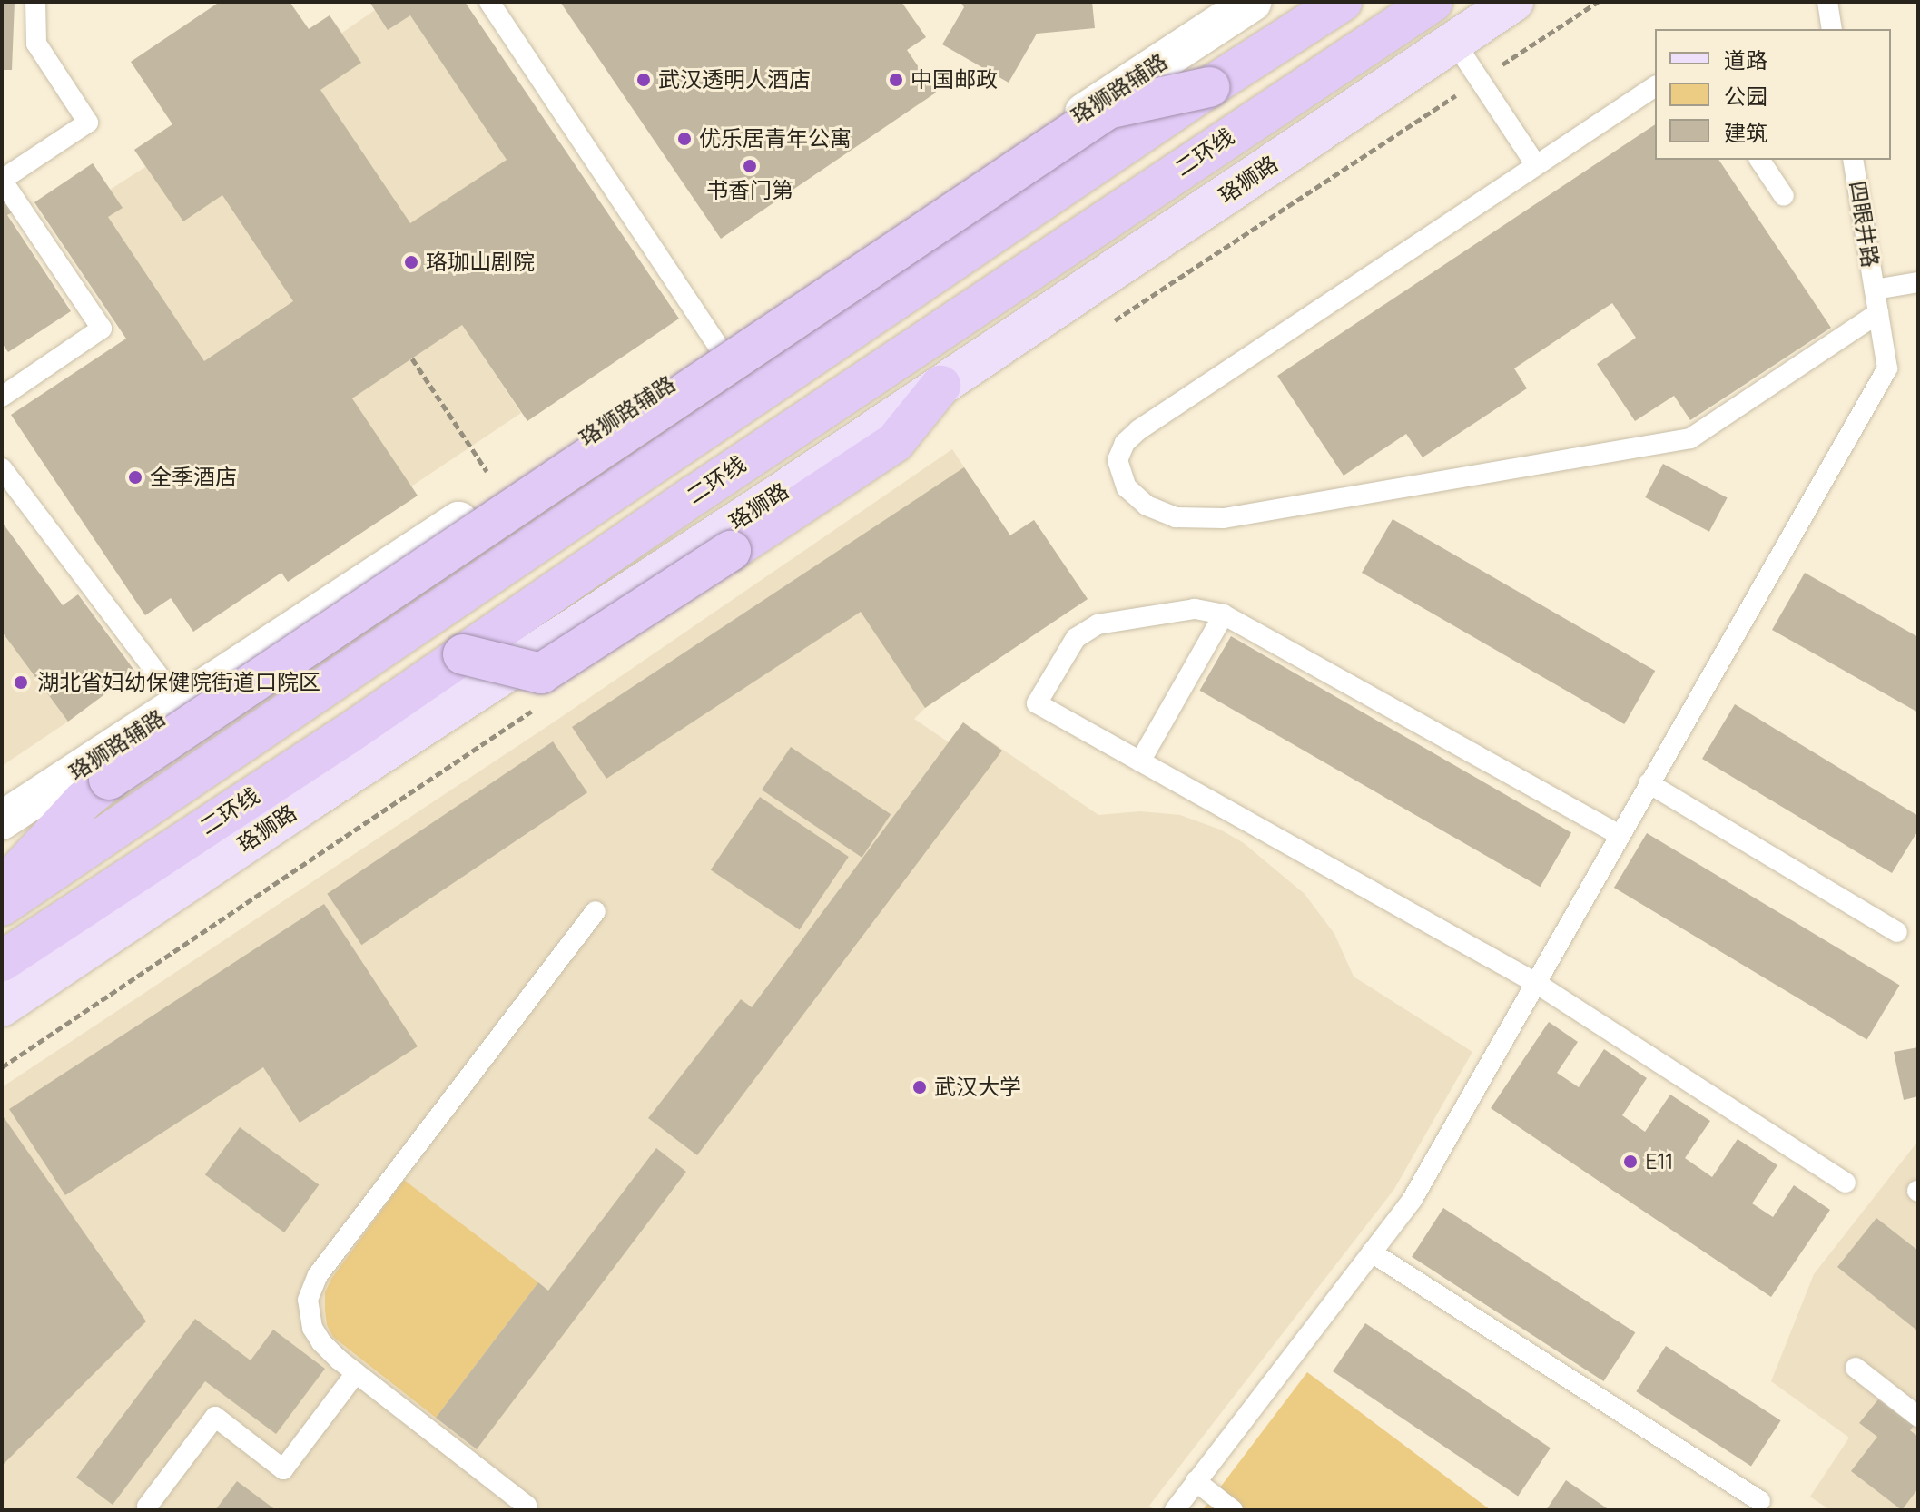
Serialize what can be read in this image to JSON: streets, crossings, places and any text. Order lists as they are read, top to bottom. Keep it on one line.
{"streets":{"highway":["二环线"],"main road":["珞狮路"],"street":["珞狮路辅路"],"lane":["四眼井路"]},"places":["武汉透明人酒店","中国邮政","优乐居青年公寓","书香门第","珞珈山剧院","全季酒店","湖北省妇幼保健院街道口院区","武汉大学","E11"],"legend":["道路","公园","建筑"]}
